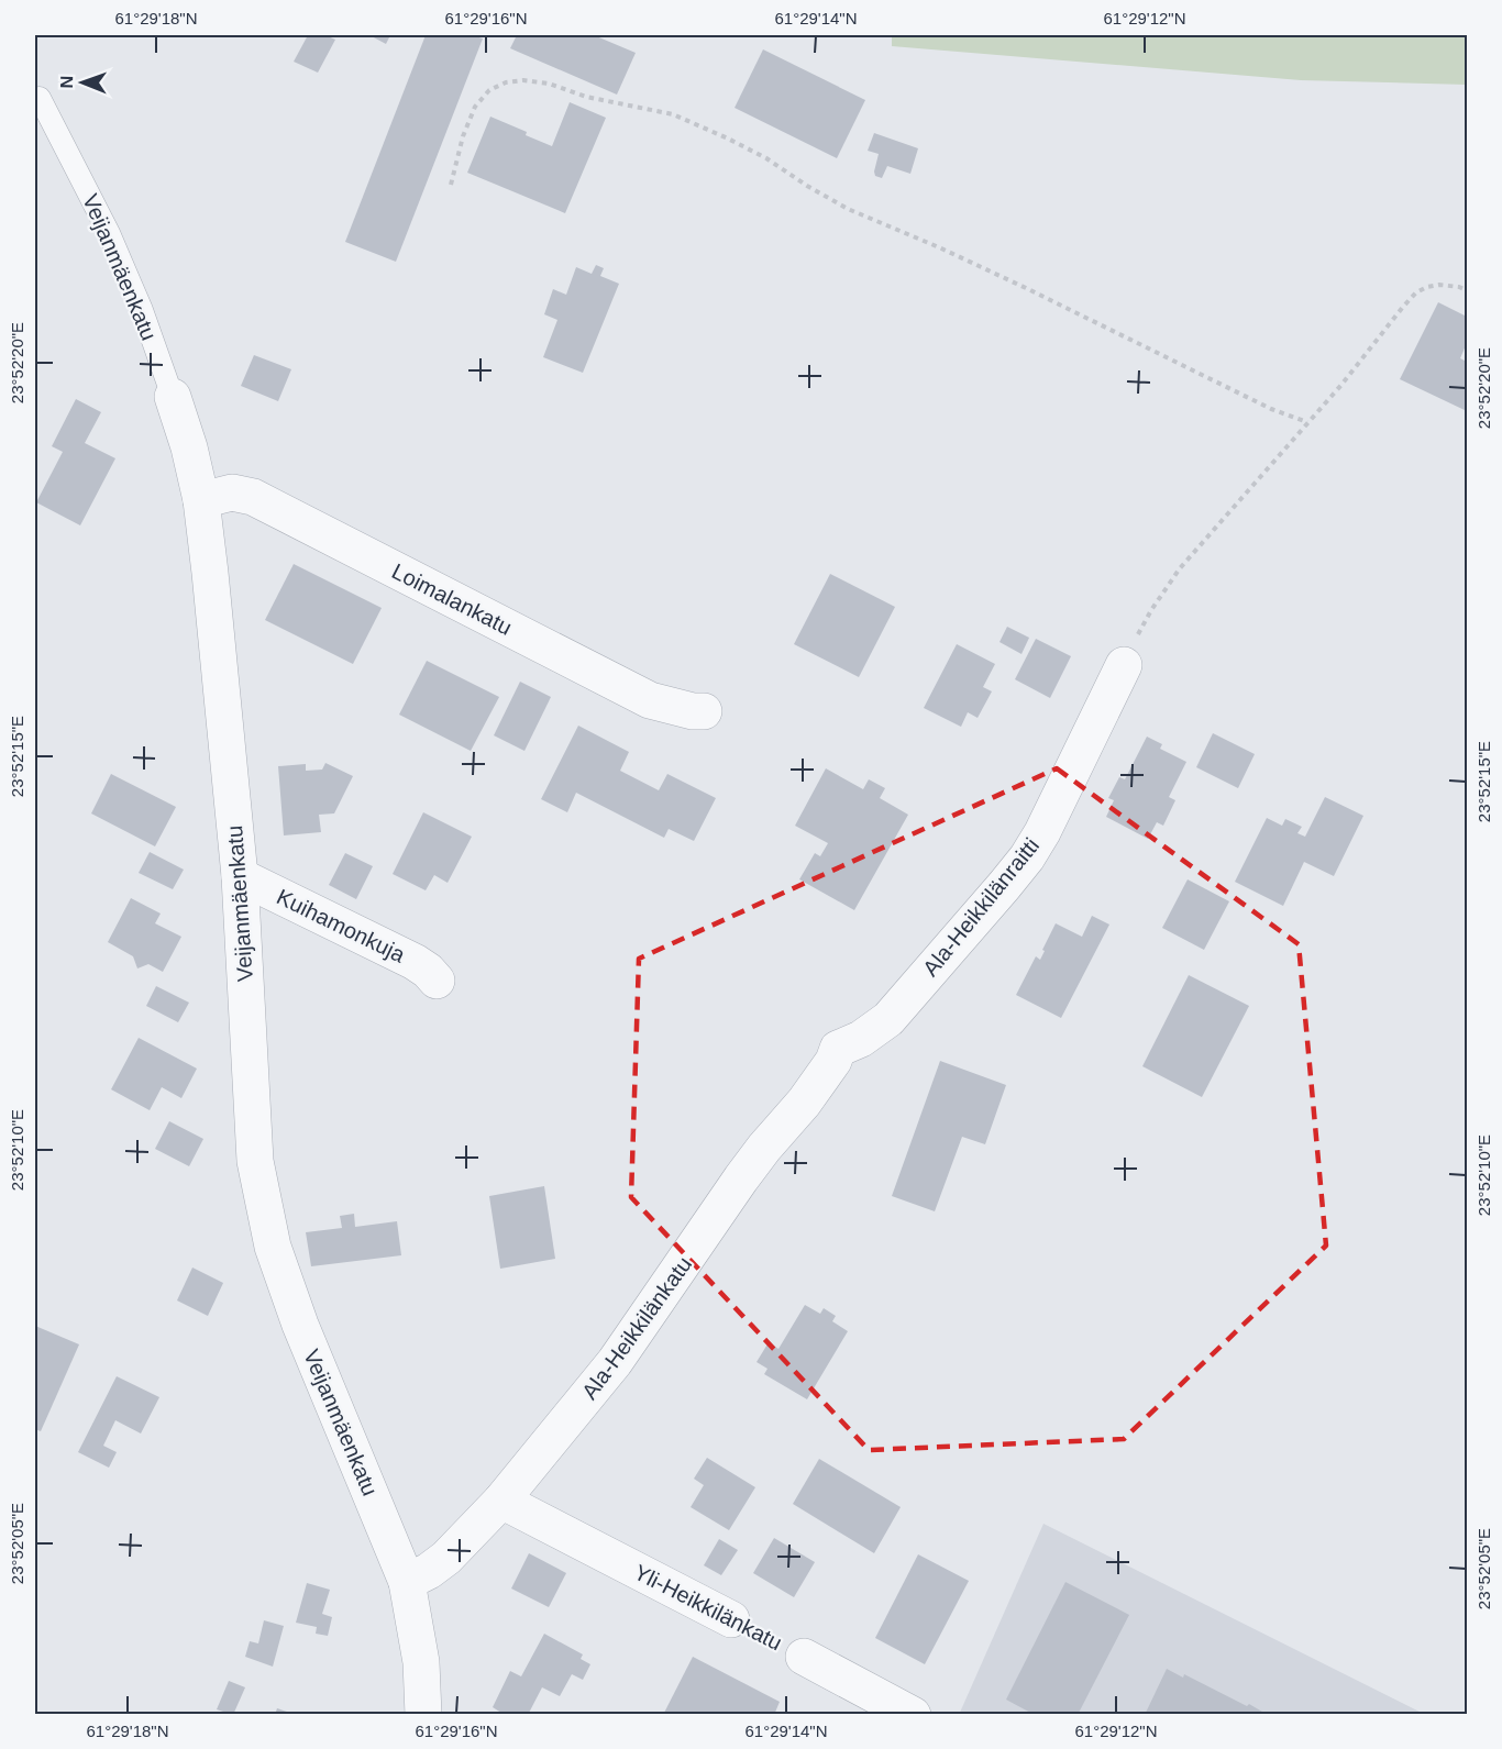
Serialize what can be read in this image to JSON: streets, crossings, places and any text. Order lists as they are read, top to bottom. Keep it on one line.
{"streets":{"street":["Veijanmäenkatu","Loimalankatu","Ala-Heikkilänraitti","Kuihamonkuja","Ala-Heikkilänkatu","Yli-Heikkilänkatu"]},"crossings":[["Veijanmäenkatu","Loimalankatu"],["Veijanmäenkatu","Kuihamonkuja"],["Veijanmäenkatu","Ala-Heikkilänkatu"],["Ala-Heikkilänraitti","Ala-Heikkilänkatu"],["Ala-Heikkilänkatu","Yli-Heikkilänkatu"]],"north":"left","coordinates":["61°29'18\"N","61°29'16\"N","61°29'14\"N","61°29'12\"N","23°52'20\"E","23°52'15\"E","23°52'10\"E","23°52'05\"E"]}
